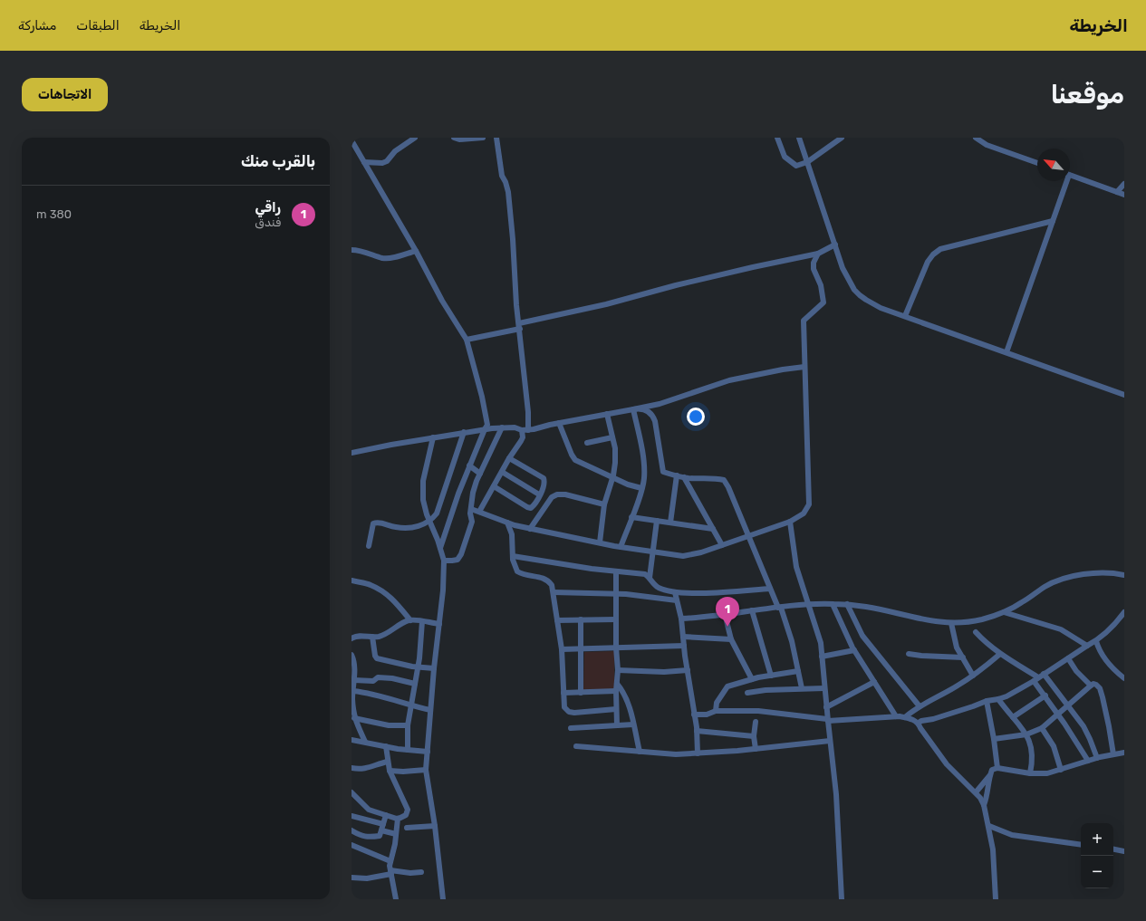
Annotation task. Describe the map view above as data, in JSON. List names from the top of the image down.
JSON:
{
  "north": "top left",
  "page": {
    "header": "الخريطة",
    "nav": ["الخريطة", "الطبقات", "مشاركة"],
    "buttons": "الاتجاهات",
    "title": "موقعنا",
    "heading": "بالقرب منك",
    "list": [
      {
        "mark": "1",
        "name": "راقي",
        "note": "فندق",
        "value": "380 m"
      }
    ],
    "pins": "1",
    "map_buttons": ["+", "−"]
  }
}
